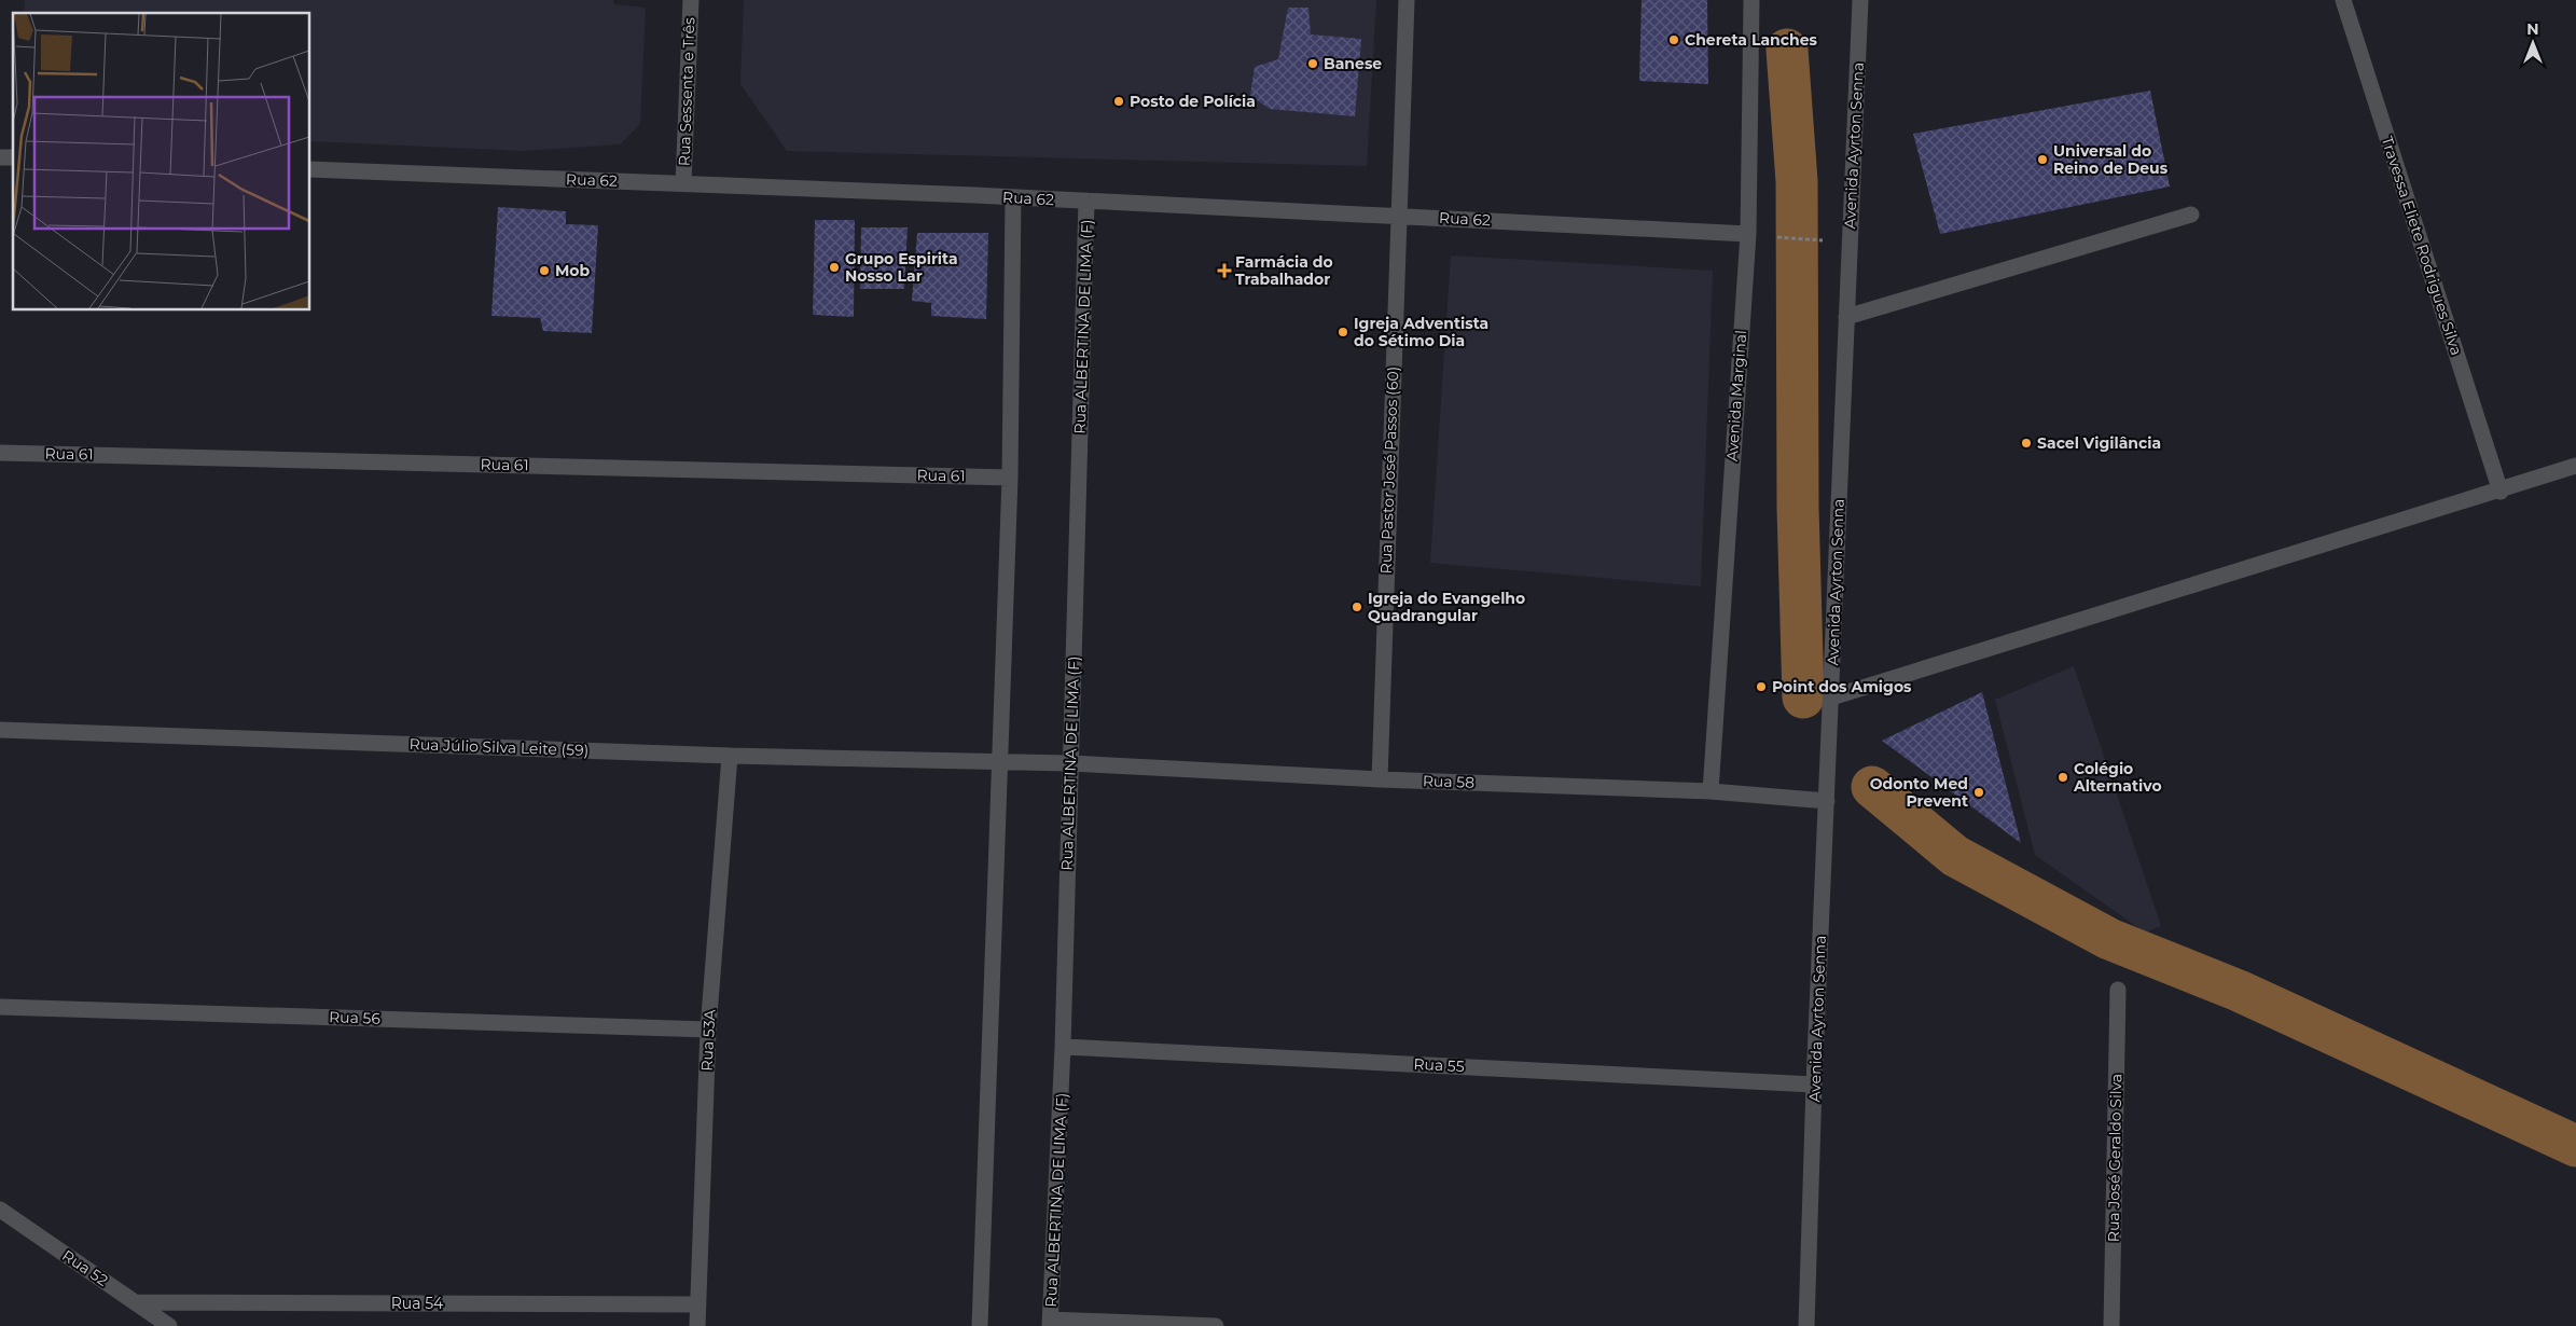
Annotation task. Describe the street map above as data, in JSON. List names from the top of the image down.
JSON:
{
  "streets": {
    "street": [
      "Rua Sessenta e Três",
      "Avenida Ayrton Senna",
      "Rua 62",
      "Travessa Eliete Rodrigues Silva",
      "Rua ALBERTINA DE LIMA (F)",
      "Avenida Marginal",
      "Rua 61",
      "Rua Pastor José Passos (60)",
      "Rua Júlio Silva Leite (59)",
      "Rua 58",
      "Rua 56",
      "Rua 53A",
      "Rua 55",
      "Rua José Geraldo Silva",
      "Rua 52",
      "Rua 54"
    ]
  },
  "crossings": [
    ["Rua Sessenta e Três", "Rua 62"],
    ["Avenida Ayrton Senna", "Rua 58"],
    ["Avenida Ayrton Senna", "Rua 55"],
    ["Rua 62", "Rua ALBERTINA DE LIMA (F)"],
    ["Rua 62", "Avenida Marginal"],
    ["Rua 62", "Rua Pastor José Passos (60)"],
    ["Rua ALBERTINA DE LIMA (F)", "Rua Júlio Silva Leite (59)"],
    ["Rua ALBERTINA DE LIMA (F)", "Rua 58"],
    ["Rua ALBERTINA DE LIMA (F)", "Rua 55"],
    ["Avenida Marginal", "Rua 58"],
    ["Rua Pastor José Passos (60)", "Rua 58"],
    ["Rua Júlio Silva Leite (59)", "Rua 58"],
    ["Rua Júlio Silva Leite (59)", "Rua 53A"],
    ["Rua 56", "Rua 53A"],
    ["Rua 53A", "Rua 54"],
    ["Rua 52", "Rua 54"]
  ],
  "places": {
    "other": [
      "Chereta Lanches",
      "Banese",
      "Posto de Polícia",
      "Universal do Reino de Deus",
      "Grupo Espirita Nosso Lar",
      "Mob",
      "Igreja Adventista do Sétimo Dia",
      "Sacel Vigilância",
      "Igreja do Evangelho Quadrangular",
      "Point dos Amigos",
      "Colégio Alternativo",
      "Odonto Med Prevent"
    ],
    "health": ["Farmácia do Trabalhador"]
  },
  "north": "top"
}
